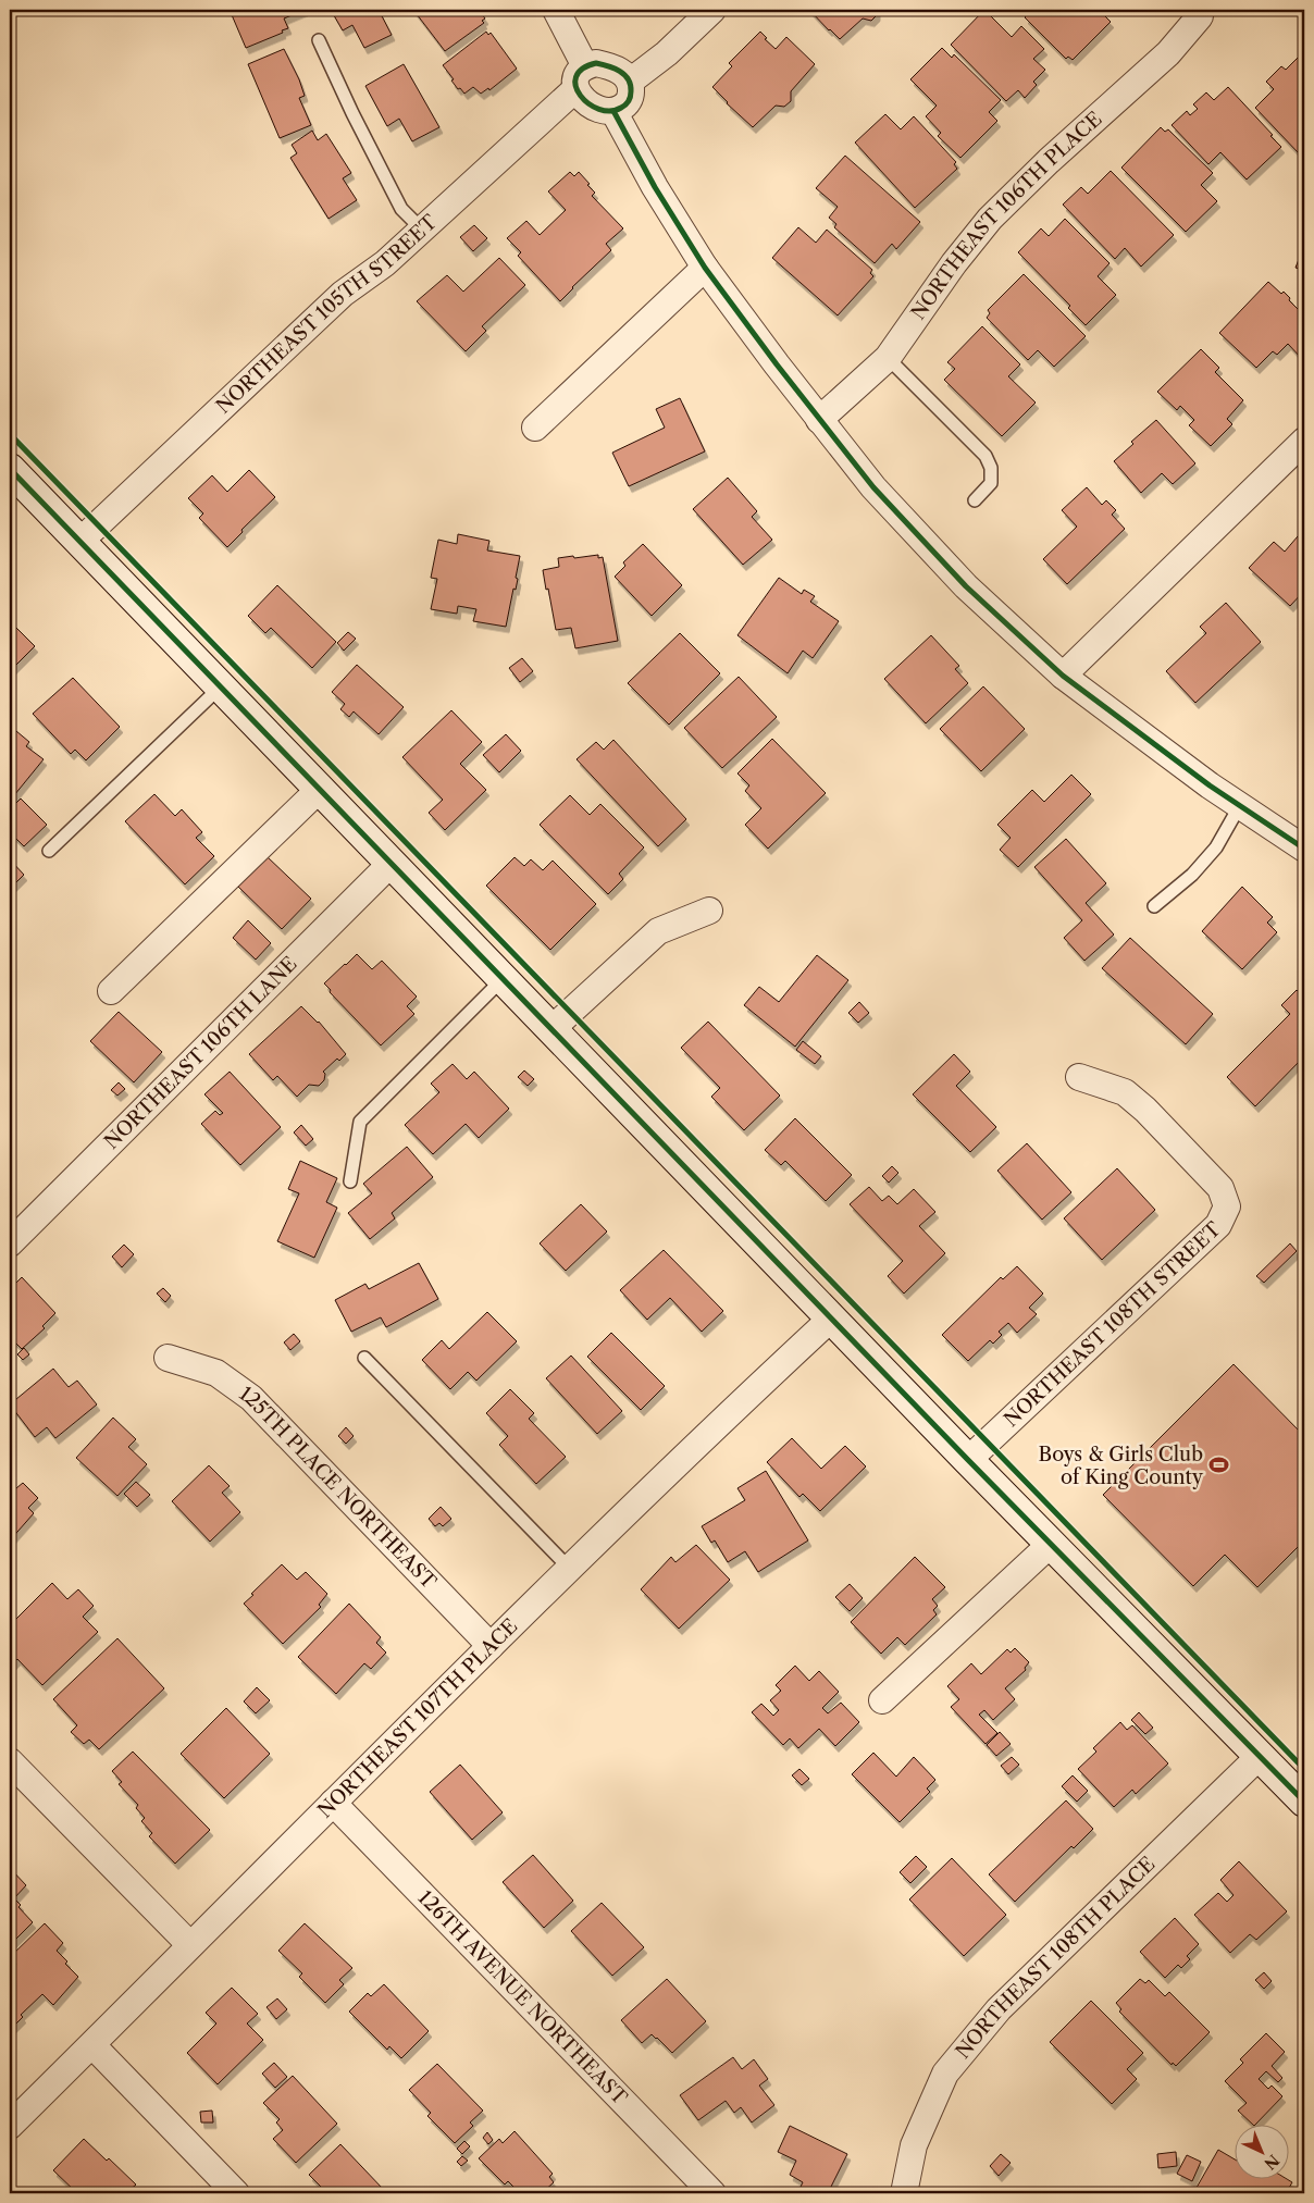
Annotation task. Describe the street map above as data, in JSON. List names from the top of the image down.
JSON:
{
  "streets": {
    "street": [
      "NORTHEAST 106TH PLACE",
      "NORTHEAST 105TH STREET",
      "NORTHEAST 106TH LANE",
      "NORTHEAST 108TH STREET",
      "125TH PLACE NORTHEAST",
      "NORTHEAST 107TH PLACE",
      "NORTHEAST 108TH PLACE",
      "126TH AVENUE NORTHEAST"
    ]
  },
  "crossings": [
    ["125TH PLACE NORTHEAST", "NORTHEAST 107TH PLACE"],
    ["NORTHEAST 107TH PLACE", "126TH AVENUE NORTHEAST"]
  ],
  "places": {
    "sports": ["Boys & Girls Club of King County"]
  },
  "north": "bottom right"
}
